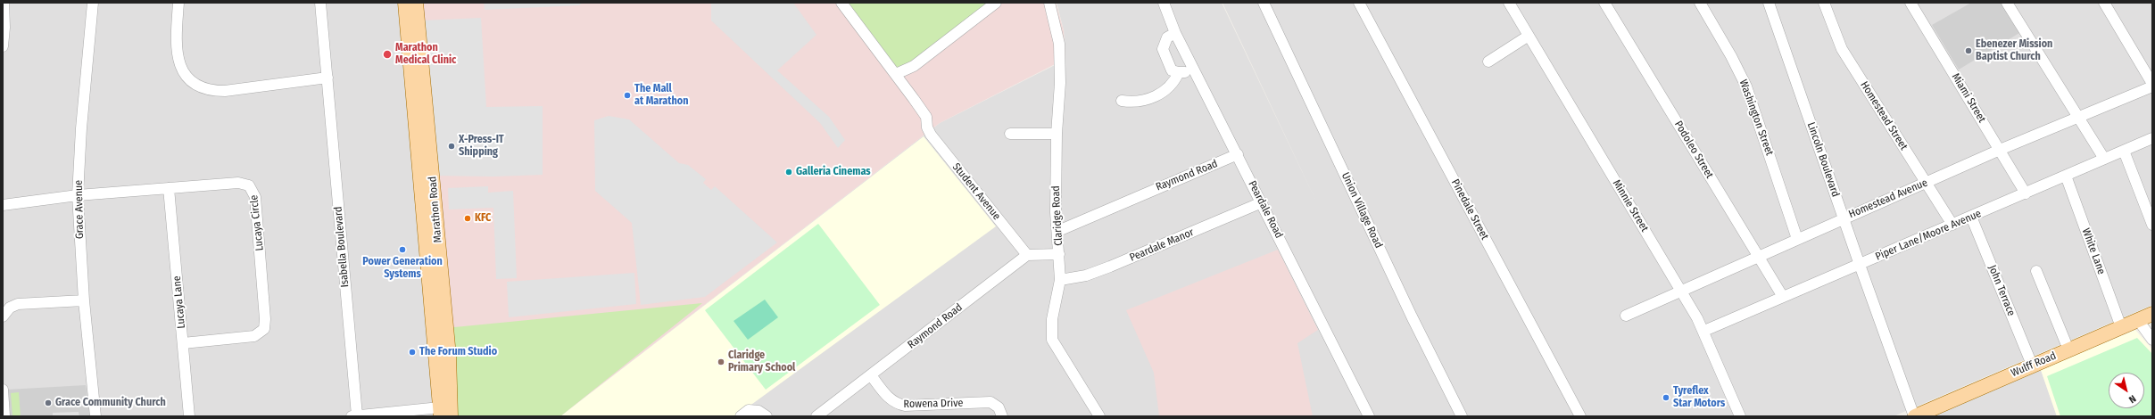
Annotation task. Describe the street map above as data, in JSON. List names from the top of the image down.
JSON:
{
  "streets": {
    "main road": ["Marathon Road", "Wulff Road"],
    "street": [
      "Miami Street",
      "Homestead Street",
      "Washington Street",
      "Podoleo Street",
      "Lincoln Boulevard",
      "Raymond Road",
      "Student Avenue",
      "Homestead Avenue",
      "Minnie Street",
      "Grace Avenue",
      "Peardale Road",
      "Pinedale Street",
      "Union Village Road",
      "Claridge Road",
      "Lucaya Circle",
      "Piper Lane/Moore Avenue",
      "Peardale Manor",
      "Isabella Boulevard",
      "White Lane",
      "John Terrace",
      "Lucaya Lane",
      "Rowena Drive"
    ]
  },
  "crossings": [
    ["Miami Street", "Homestead Avenue"],
    ["Miami Street", "Piper Lane/Moore Avenue"],
    ["Homestead Street", "Homestead Avenue"],
    ["Homestead Street", "Piper Lane/Moore Avenue"],
    ["Washington Street", "Homestead Avenue"],
    ["Podoleo Street", "Homestead Avenue"],
    ["Podoleo Street", "Piper Lane/Moore Avenue"],
    ["Lincoln Boulevard", "Homestead Avenue"],
    ["Lincoln Boulevard", "Piper Lane/Moore Avenue"],
    ["Lincoln Boulevard", "Wulff Road"],
    ["Raymond Road", "Student Avenue"],
    ["Raymond Road", "Peardale Road"],
    ["Raymond Road", "Claridge Road"],
    ["Raymond Road", "Rowena Drive"],
    ["Homestead Avenue", "Minnie Street"],
    ["Minnie Street", "Piper Lane/Moore Avenue"],
    ["Grace Avenue", "Lucaya Circle"],
    ["Peardale Road", "Peardale Manor"],
    ["Claridge Road", "Peardale Manor"],
    ["Lucaya Circle", "Lucaya Lane"],
    ["Piper Lane/Moore Avenue", "White Lane"],
    ["Piper Lane/Moore Avenue", "John Terrace"],
    ["White Lane", "Wulff Road"],
    ["John Terrace", "Wulff Road"]
  ],
  "places": [
    "Ebenezer Mission Baptist Church",
    "Marathon Medical Clinic",
    "The Mall at Marathon",
    "X-Press-IT Shipping",
    "Galleria Cinemas",
    "KFC",
    "Power Generation Systems",
    "The Forum Studio",
    "Claridge Primary School",
    "Tyreflex Star Motors",
    "Grace Community Church"
  ],
  "north": "bottom right"
}
